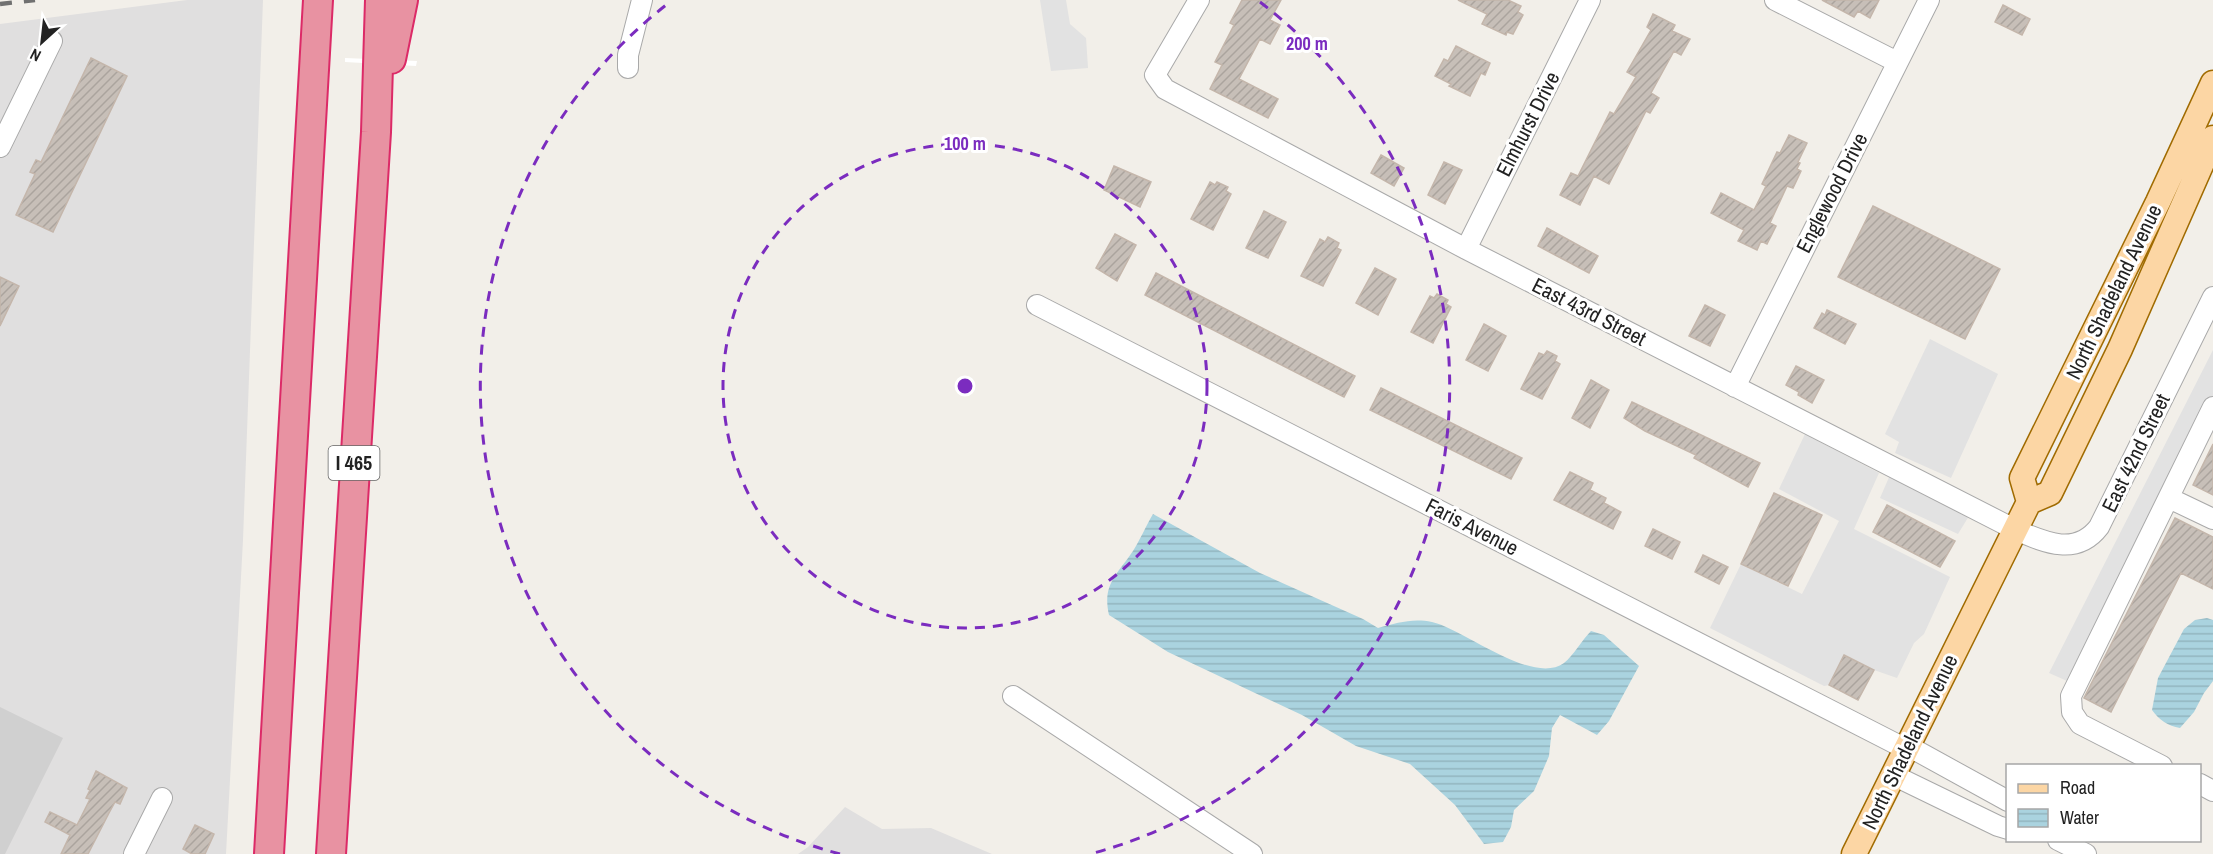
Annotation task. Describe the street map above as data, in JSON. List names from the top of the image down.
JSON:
{
  "streets": {
    "highway": ["I 465"],
    "main road": ["North Shadeland Avenue"],
    "street": [
      "Elmhurst Drive",
      "Englewood Drive",
      "East 43rd Street",
      "East 42nd Street",
      "Faris Avenue"
    ]
  },
  "crossings": [
    ["Elmhurst Drive", "East 43rd Street"],
    ["Englewood Drive", "East 43rd Street"],
    ["North Shadeland Avenue", "East 43rd Street"],
    ["North Shadeland Avenue", "East 42nd Street"],
    ["North Shadeland Avenue", "Faris Avenue"],
    ["East 43rd Street", "East 42nd Street"]
  ],
  "legend": ["Road", "Water"],
  "north": "bottom left",
  "rings": ["200 m", "100 m"]
}
